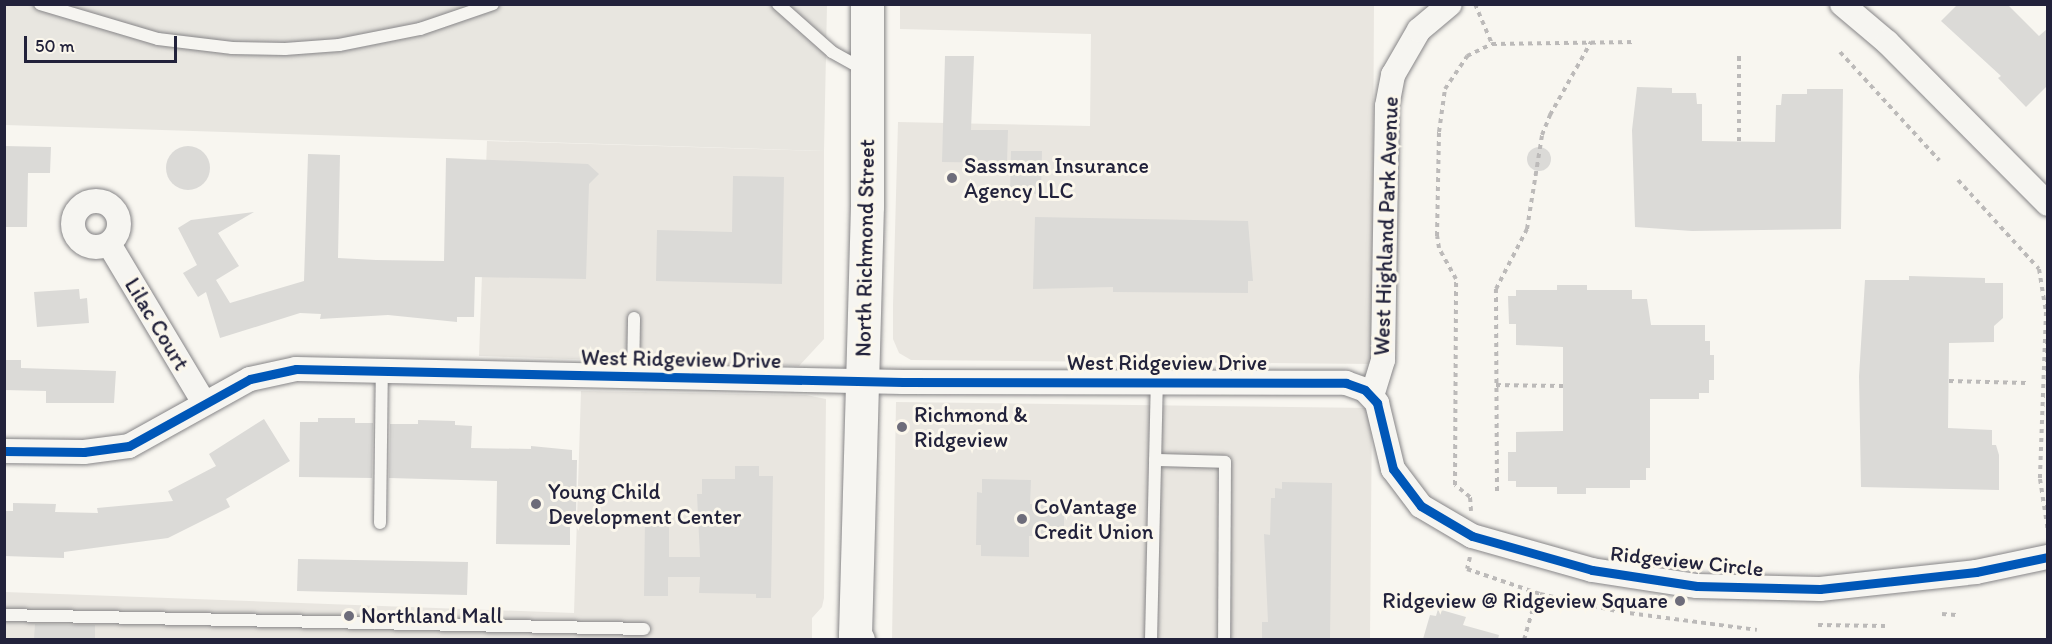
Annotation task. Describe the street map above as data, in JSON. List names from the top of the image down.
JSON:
{
  "streets": {
    "main road": ["North Richmond Street"],
    "street": [
      "West Highland Park Avenue",
      "Lilac Court",
      "West Ridgeview Drive",
      "Ridgeview Circle"
    ]
  },
  "crossings": [
    ["West Highland Park Avenue", "West Ridgeview Drive"],
    ["West Highland Park Avenue", "Ridgeview Circle"],
    ["North Richmond Street", "West Ridgeview Drive"],
    ["Lilac Court", "West Ridgeview Drive"],
    ["West Ridgeview Drive", "Ridgeview Circle"]
  ],
  "places": [
    "Sassman Insurance Agency LLC",
    "Richmond & Ridgeview",
    "Young Child Development Center",
    "CoVantage Credit Union",
    "Ridgeview @ Ridgeview Square",
    "Northland Mall"
  ],
  "scale_bar": "50 m"
}
